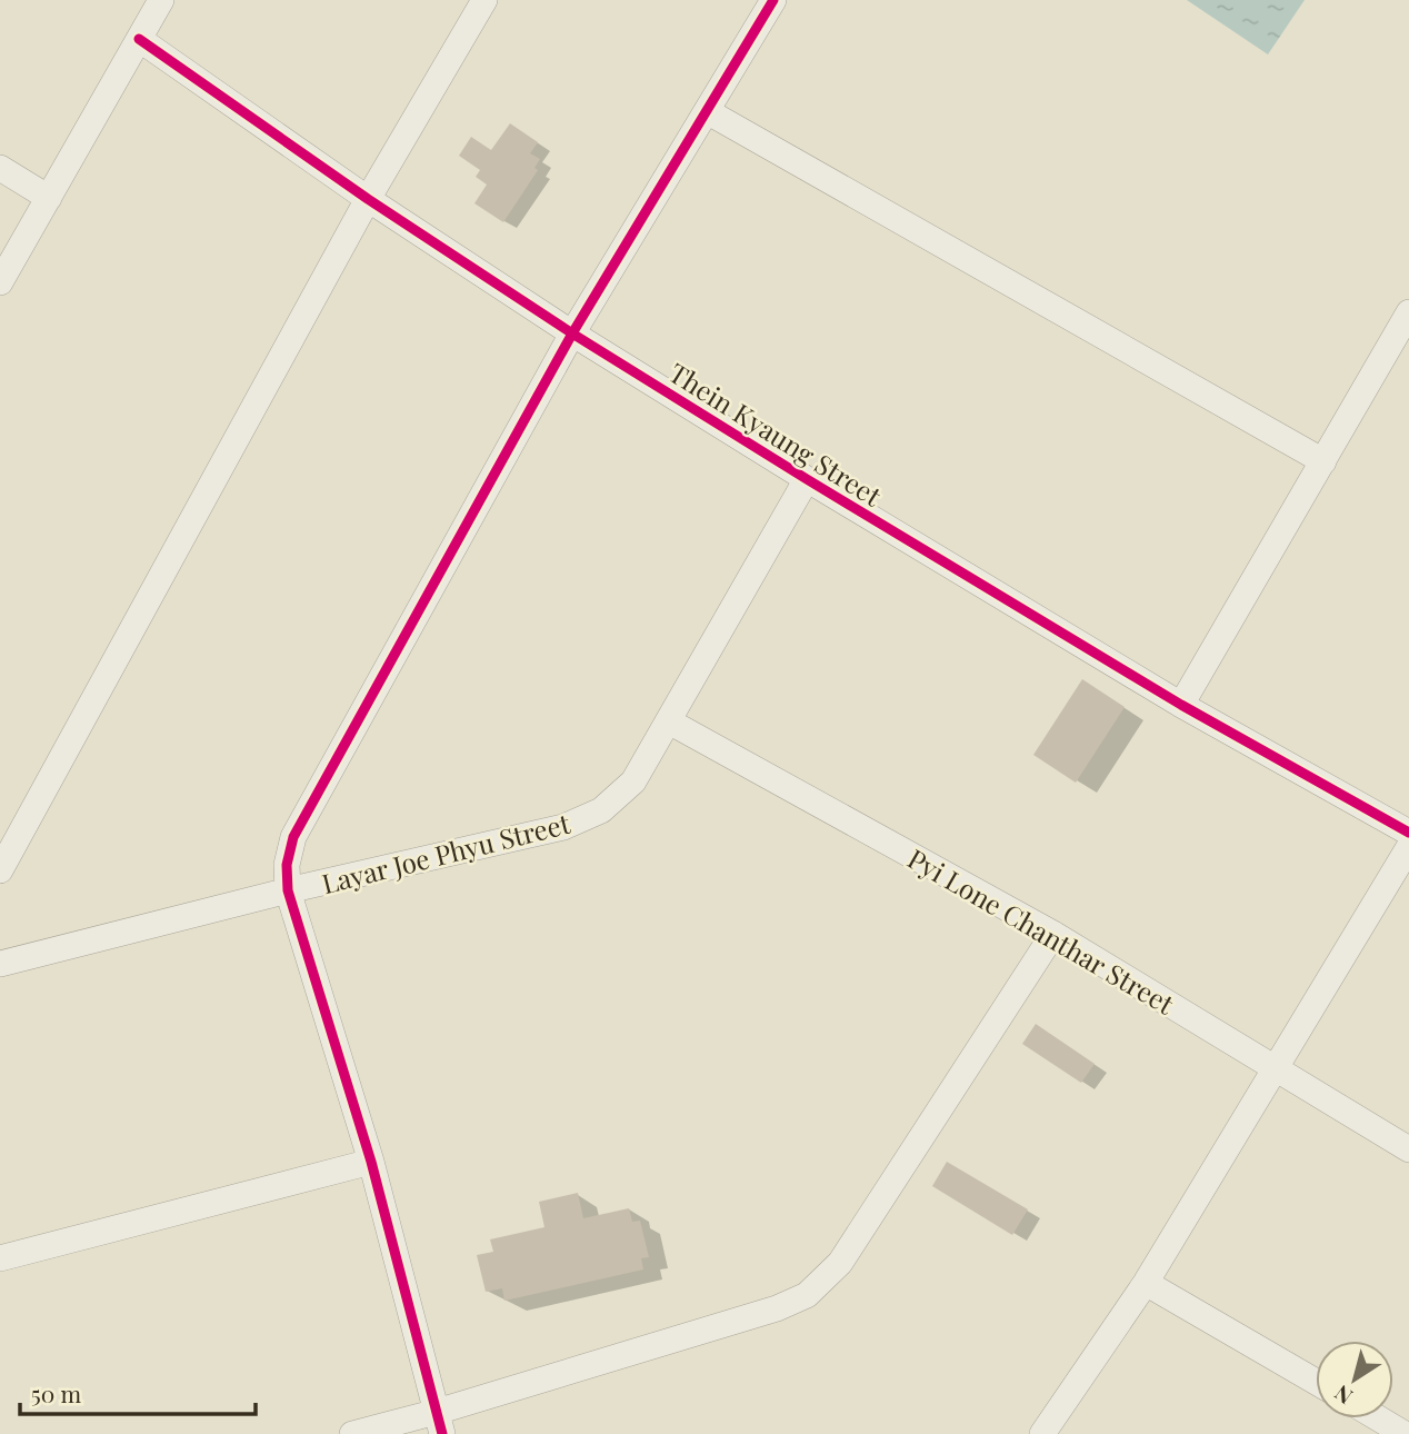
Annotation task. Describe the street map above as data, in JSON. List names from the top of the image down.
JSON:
{
  "streets": {
    "street": ["Thein Kyaung Street", "Layar Joe Phyu Street", "Pyi Lone Chanthar Street"]
  },
  "crossings": [
    ["Thein Kyaung Street", "Layar Joe Phyu Street"],
    ["Layar Joe Phyu Street", "Pyi Lone Chanthar Street"]
  ],
  "scale_bar": "50 m",
  "north": "bottom left"
}
